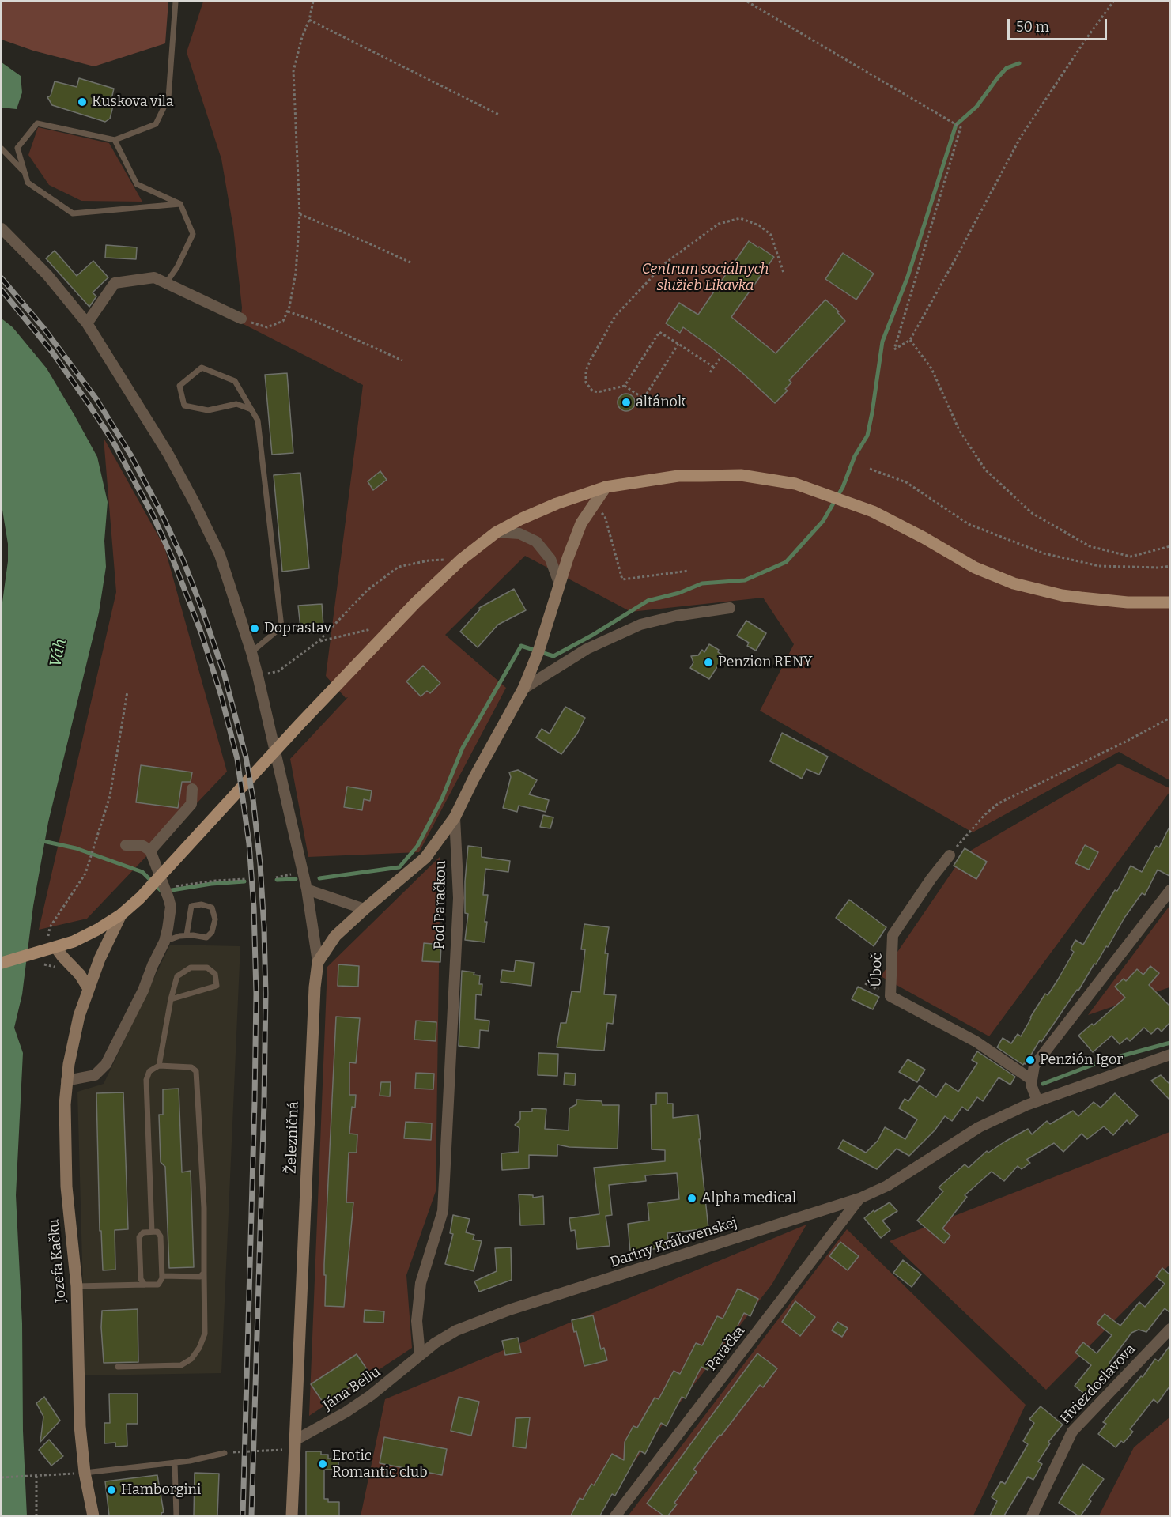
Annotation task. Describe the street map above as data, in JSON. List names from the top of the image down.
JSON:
{
  "streets": {
    "street": [
      "Pod Paračkou",
      "Úboč",
      "Železničná",
      "Dariny Kráľovenskej",
      "Jozefa Kačku",
      "Paračka",
      "Hviezdoslavova",
      "Jána Bellu"
    ]
  },
  "crossings": [
    ["Pod Paračkou", "Železničná"],
    ["Pod Paračkou", "Dariny Kráľovenskej"],
    ["Pod Paračkou", "Jána Bellu"],
    ["Železničná", "Jána Bellu"],
    ["Dariny Kráľovenskej", "Paračka"],
    ["Dariny Kráľovenskej", "Jána Bellu"]
  ],
  "water": ["Váh"],
  "parks": ["Centrum sociálnych služieb Likavka"],
  "places": [
    "Kuskova vila",
    "altánok",
    "Doprastav",
    "Penzion RENY",
    "Penzión Igor",
    "Alpha medical",
    "Erotic Romantic club",
    "Hamborgini"
  ],
  "scale_bar": "50 m"
}
